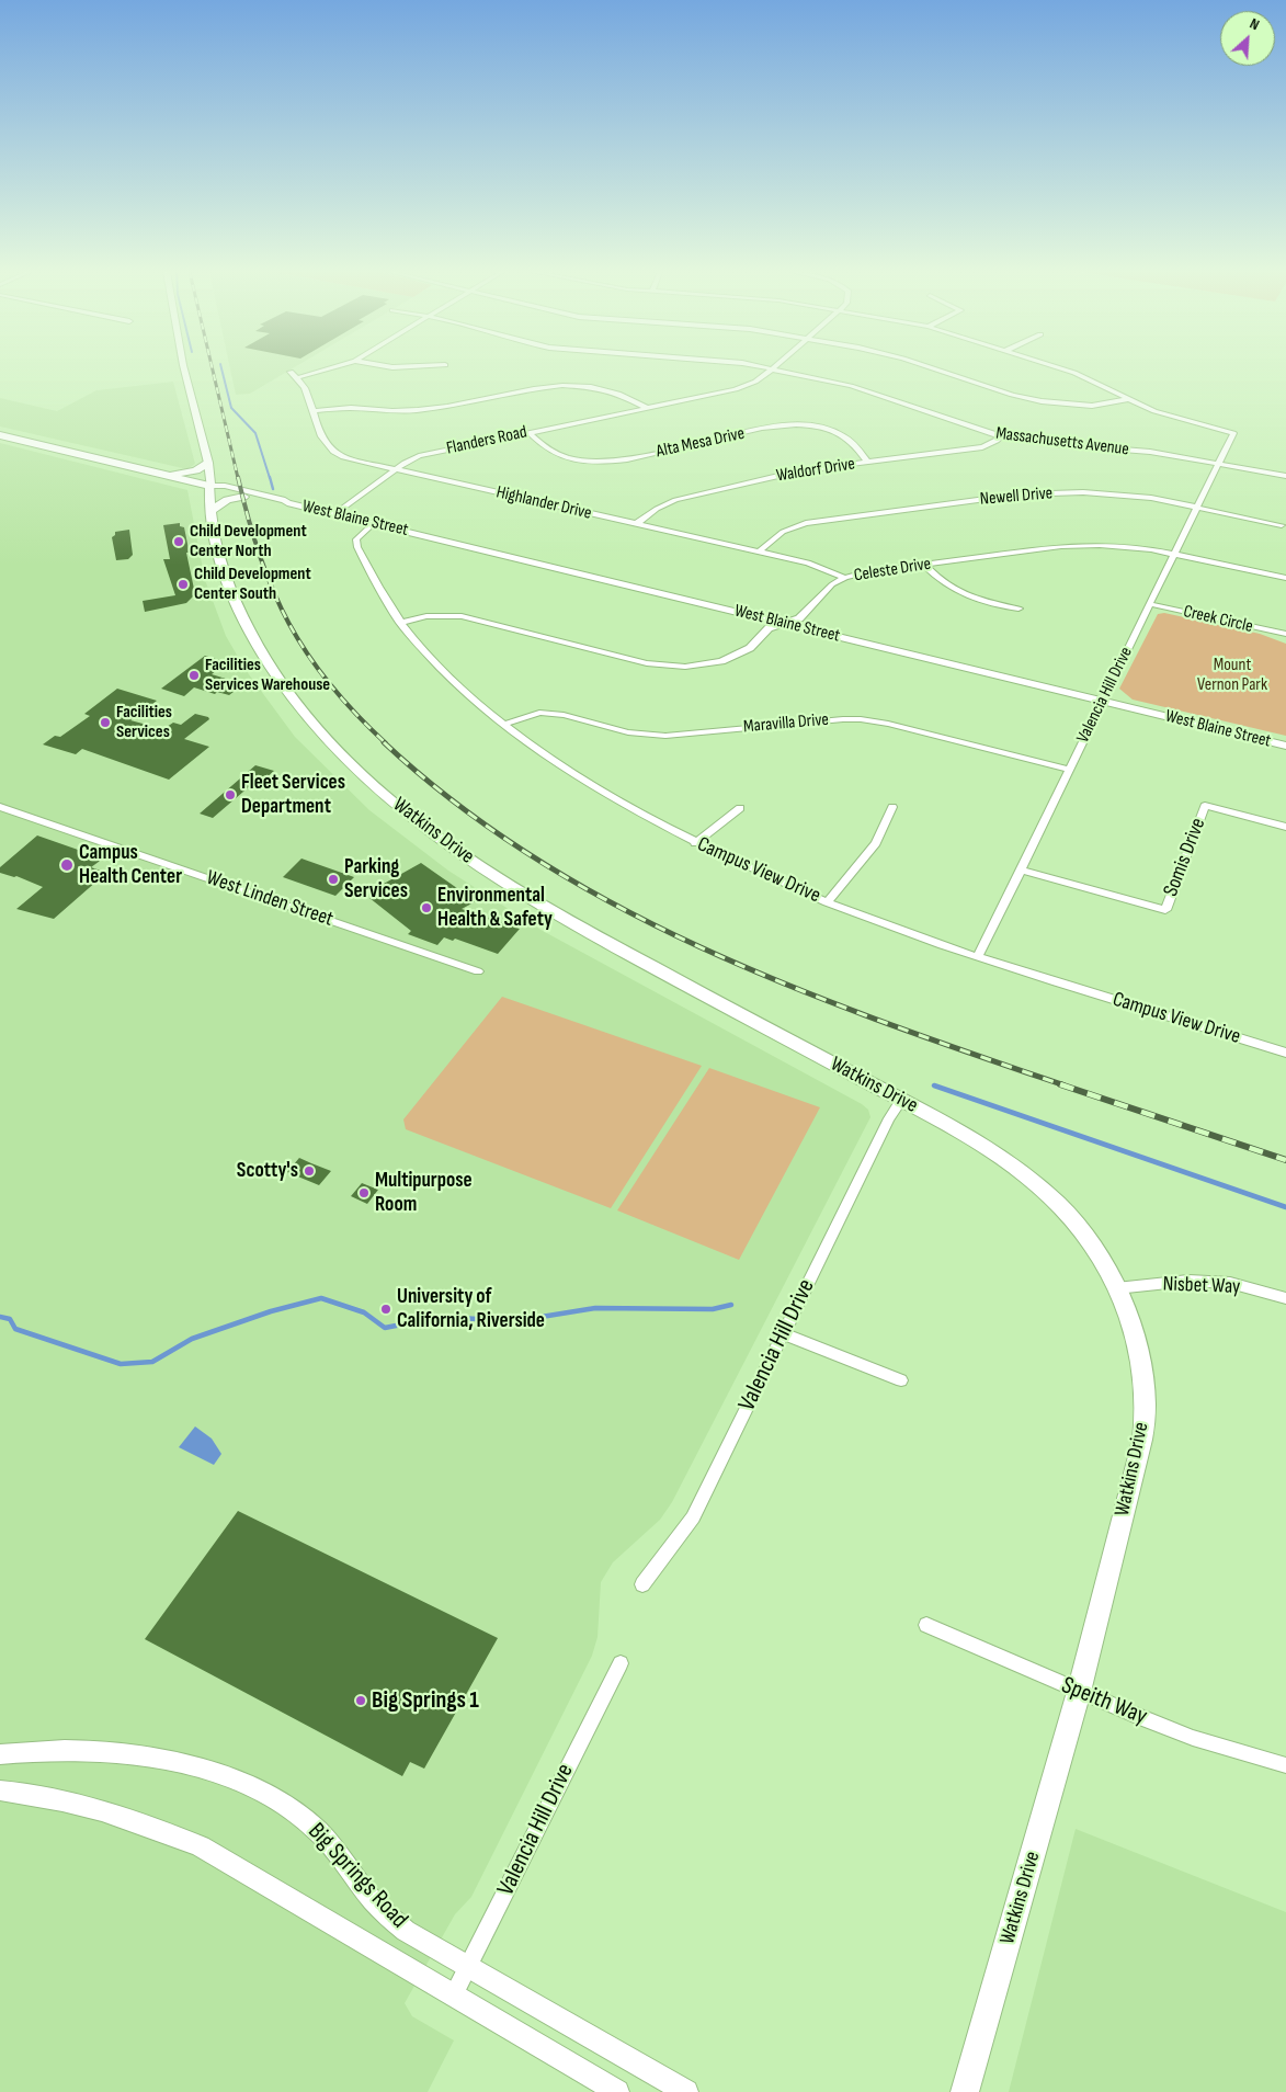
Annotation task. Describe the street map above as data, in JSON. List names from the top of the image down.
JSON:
{
  "streets": {
    "main road": ["West Blaine Street", "Watkins Drive"],
    "street": [
      "Flanders Road",
      "Massachusetts Avenue",
      "Alta Mesa Drive",
      "Waldorf Drive",
      "Newell Drive",
      "Highlander Drive",
      "Celeste Drive",
      "Creek Circle",
      "Valencia Hill Drive",
      "Maravilla Drive",
      "Somis Drive",
      "Campus View Drive",
      "West Linden Street",
      "Nisbet Way",
      "Speith Way",
      "Big Springs Road"
    ]
  },
  "crossings": [
    ["Flanders Road", "Massachusetts Avenue"],
    ["Flanders Road", "Alta Mesa Drive"],
    ["Flanders Road", "Highlander Drive"],
    ["Flanders Road", "West Blaine Street"],
    ["Massachusetts Avenue", "Waldorf Drive"],
    ["Massachusetts Avenue", "Valencia Hill Drive"],
    ["Alta Mesa Drive", "Waldorf Drive"],
    ["Waldorf Drive", "Highlander Drive"],
    ["Newell Drive", "Highlander Drive"],
    ["Newell Drive", "Valencia Hill Drive"],
    ["Highlander Drive", "Celeste Drive"],
    ["West Blaine Street", "Celeste Drive"],
    ["West Blaine Street", "Valencia Hill Drive"],
    ["West Blaine Street", "Watkins Drive"],
    ["West Blaine Street", "Campus View Drive"],
    ["Celeste Drive", "Valencia Hill Drive"],
    ["Celeste Drive", "Campus View Drive"],
    ["Creek Circle", "Valencia Hill Drive"],
    ["Valencia Hill Drive", "Maravilla Drive"],
    ["Valencia Hill Drive", "Watkins Drive"],
    ["Valencia Hill Drive", "Somis Drive"],
    ["Valencia Hill Drive", "Campus View Drive"],
    ["Valencia Hill Drive", "Big Springs Road"],
    ["Maravilla Drive", "Campus View Drive"],
    ["Watkins Drive", "Nisbet Way"],
    ["Watkins Drive", "Speith Way"]
  ],
  "parks": ["Mount Vernon Park"],
  "places": [
    "Child Development Center North",
    "Child Development Center South",
    "Facilities Services Warehouse",
    "Facilities Services",
    "Fleet Services Department",
    "Campus Health Center",
    "Parking Services",
    "Environmental Health & Safety",
    "Scotty's",
    "Multipurpose Room",
    "University of California, Riverside",
    "Big Springs 1"
  ],
  "north": "top right"
}
